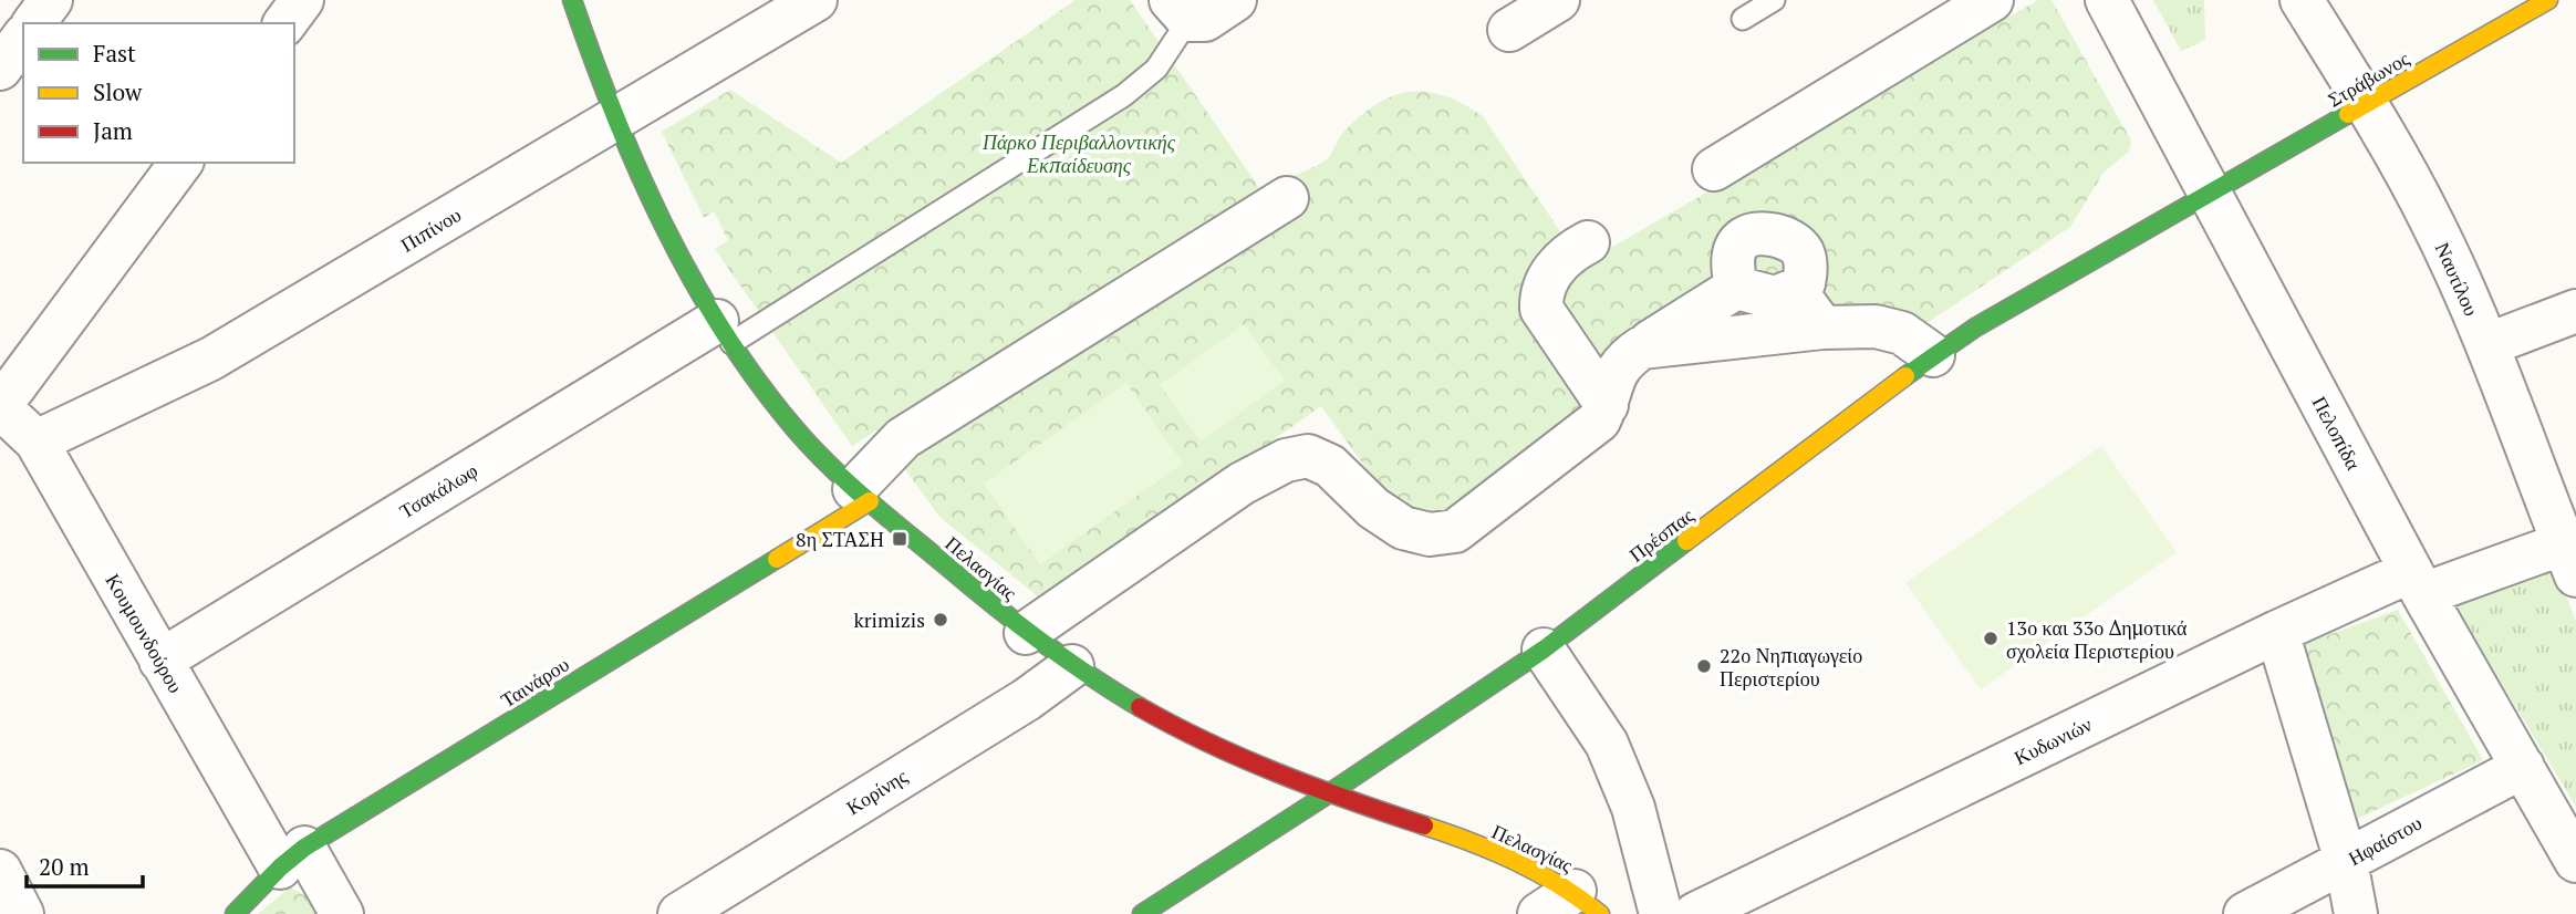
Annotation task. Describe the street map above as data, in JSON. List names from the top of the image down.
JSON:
{
  "streets": {
    "street": [
      "Στράβωνος",
      "Πιπίνου",
      "Ναυτίλου",
      "Πελοπίδα",
      "Τσακάλωφ",
      "Πρέσπας",
      "Πελασγίας",
      "Κουμουνδούρου",
      "Ταινάρου",
      "Κυδωνιών",
      "Κορίνης",
      "Ηφαίστου"
    ]
  },
  "crossings": [
    ["Στράβωνος", "Ναυτίλου"],
    ["Στράβωνος", "Πελοπίδα"],
    ["Στράβωνος", "Πρέσπας"],
    ["Πιπίνου", "Πελασγίας"],
    ["Πιπίνου", "Κουμουνδούρου"],
    ["Ναυτίλου", "Κυδωνιών"],
    ["Πελοπίδα", "Πρέσπας"],
    ["Πελοπίδα", "Κυδωνιών"],
    ["Πελοπίδα", "Ηφαίστου"],
    ["Τσακάλωφ", "Πελασγίας"],
    ["Τσακάλωφ", "Κουμουνδούρου"],
    ["Πρέσπας", "Πελασγίας"],
    ["Πελασγίας", "Ταινάρου"],
    ["Πελασγίας", "Κορίνης"],
    ["Κουμουνδούρου", "Ταινάρου"]
  ],
  "parks": ["Πάρκο Περιβαλλοντικής Εκπαίδευσης"],
  "places": {
    "transit": ["8η ΣΤΑΣΗ"],
    "other": ["krimizis", "13ο και 33ο Δημοτικά σχολεία Περιστερίου", "22ο Νηπιαγωγείο Περιστερίου"]
  },
  "legend": ["Fast", "Slow", "Jam"],
  "scale_bar": "20 m"
}
